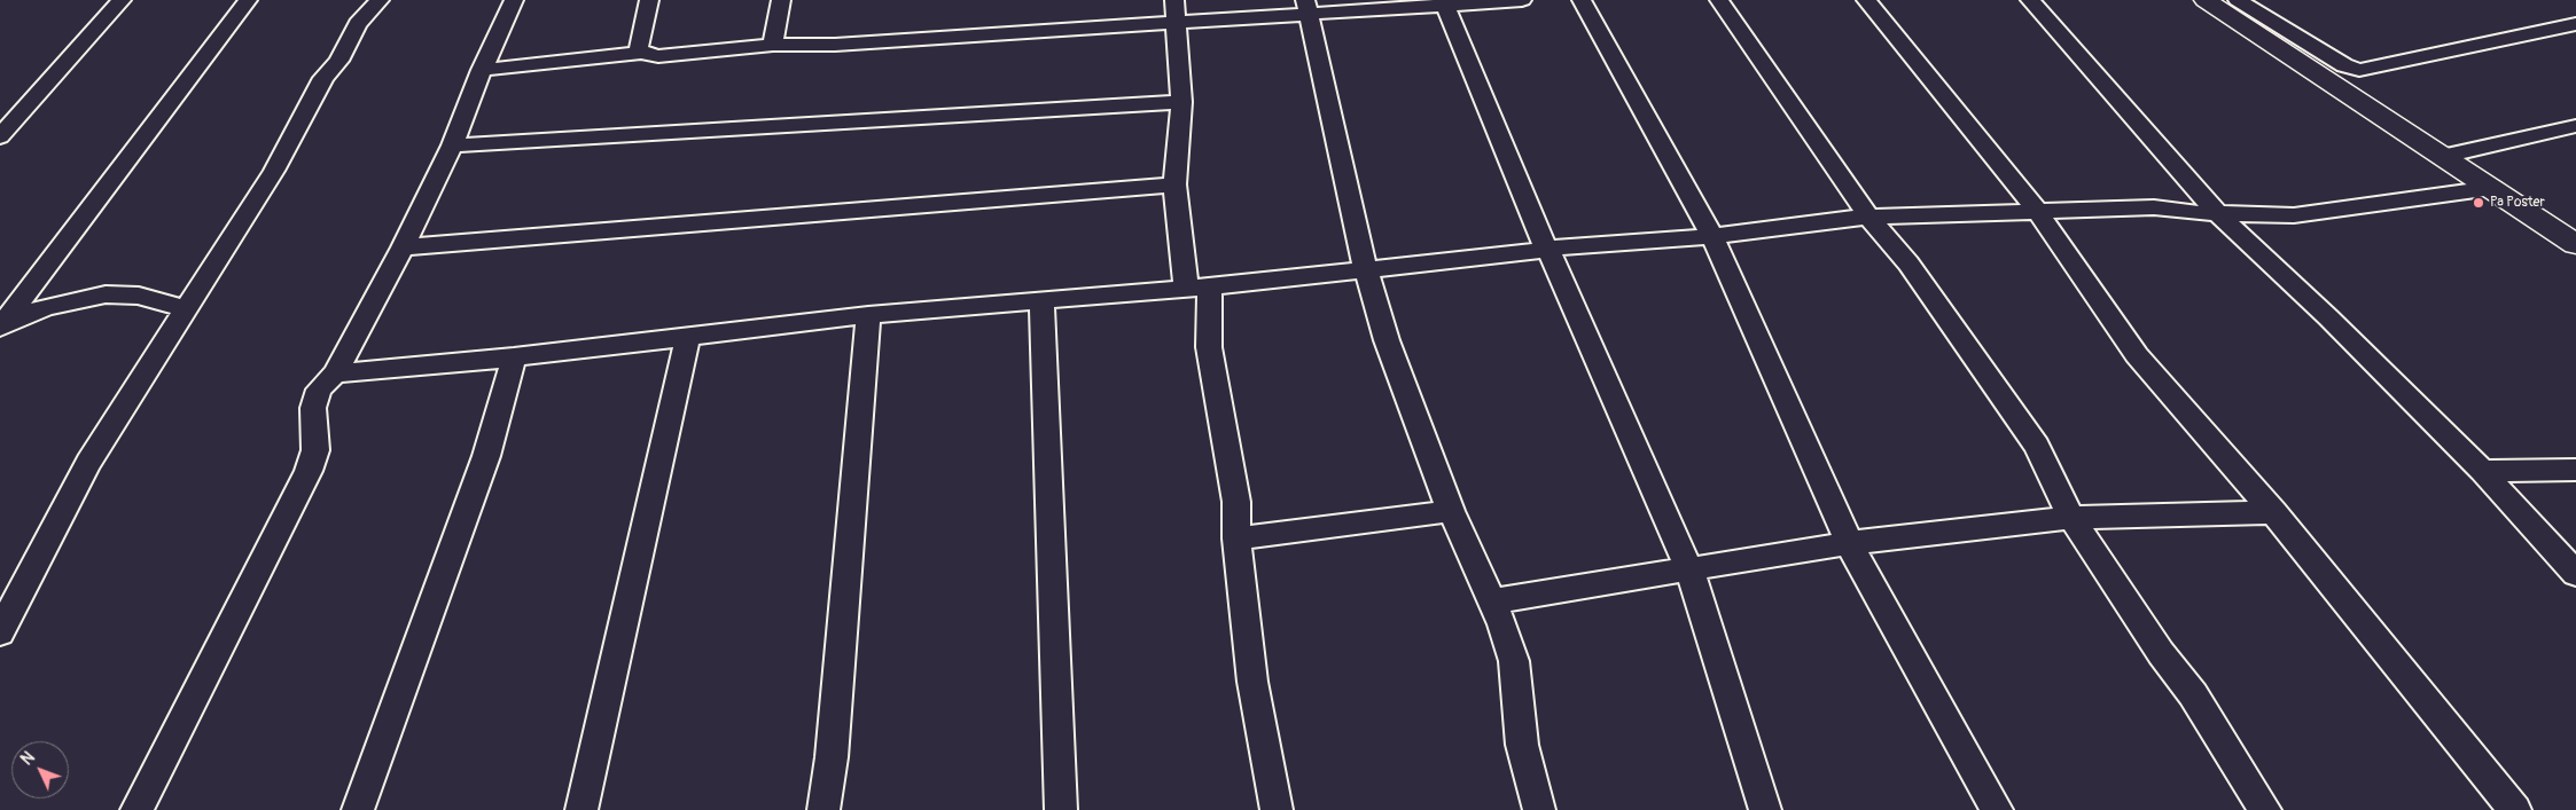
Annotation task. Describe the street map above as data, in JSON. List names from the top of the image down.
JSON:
{
  "places": ["Pa Poster"],
  "north": "top left"
}
